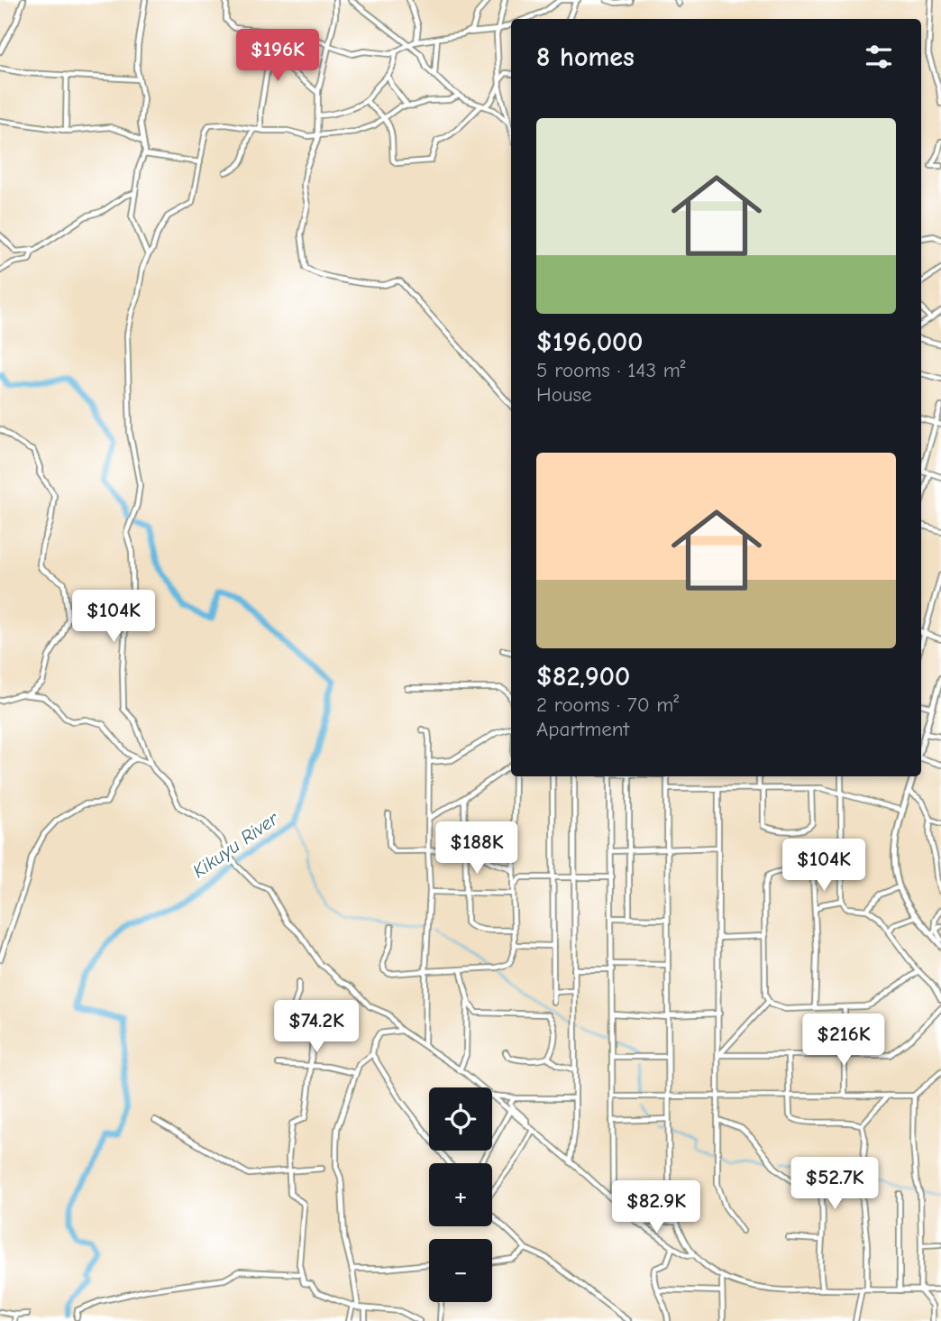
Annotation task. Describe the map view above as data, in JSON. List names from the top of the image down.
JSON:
{
  "water": ["Kikuyu River"],
  "page": {
    "heading": "8 homes",
    "price": [
      "$196K",
      "$104K",
      "$188K",
      "$104K",
      "$74.2K",
      "$216K",
      "$52.7K",
      "$82.9K"
    ],
    "list": [
      {
        "name": "$196,000",
        "note": "5 rooms · 143 m² · House"
      },
      {
        "name": "$82,900",
        "note": "2 rooms · 70 m² · Apartment"
      }
    ],
    "map_buttons": ["+", "−"]
  }
}
